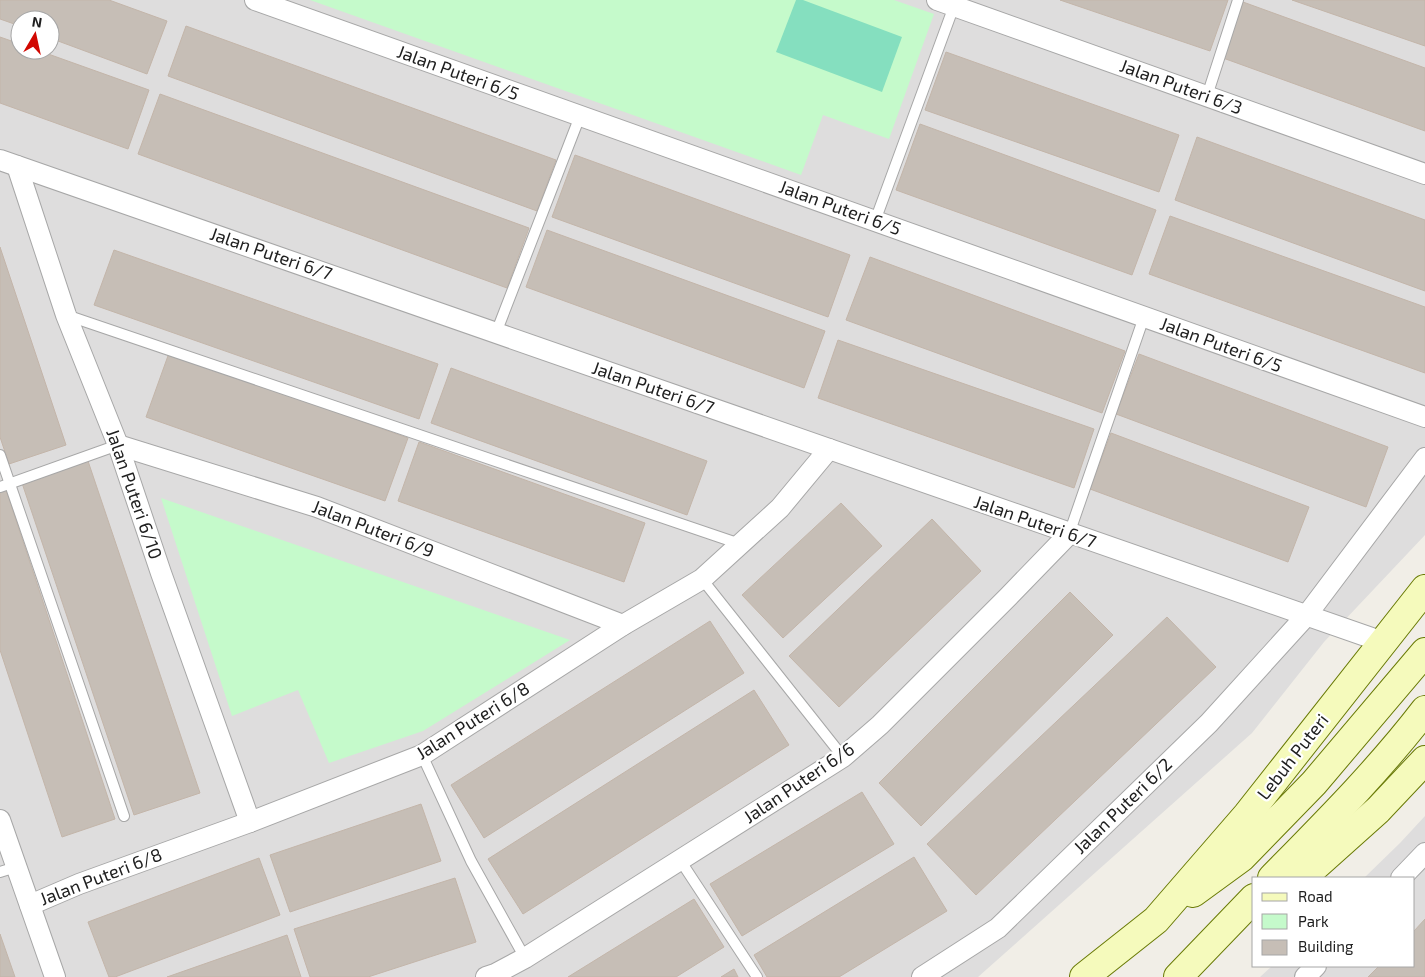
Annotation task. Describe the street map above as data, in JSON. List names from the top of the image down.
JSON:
{
  "streets": {
    "main road": ["Lebuh Puteri"],
    "street": [
      "Jalan Puteri 6/5",
      "Jalan Puteri 6/3",
      "Jalan Puteri 6/7",
      "Jalan Puteri 6/10",
      "Jalan Puteri 6/9",
      "Jalan Puteri 6/8",
      "Jalan Puteri 6/6",
      "Jalan Puteri 6/2"
    ]
  },
  "crossings": [
    ["Jalan Puteri 6/7", "Jalan Puteri 6/10"],
    ["Jalan Puteri 6/7", "Jalan Puteri 6/8"],
    ["Jalan Puteri 6/7", "Lebuh Puteri"],
    ["Jalan Puteri 6/7", "Jalan Puteri 6/6"],
    ["Jalan Puteri 6/7", "Jalan Puteri 6/2"],
    ["Jalan Puteri 6/10", "Jalan Puteri 6/9"],
    ["Jalan Puteri 6/10", "Jalan Puteri 6/8"],
    ["Jalan Puteri 6/9", "Jalan Puteri 6/8"]
  ],
  "legend": ["Road", "Park", "Building"],
  "north": "top"
}
